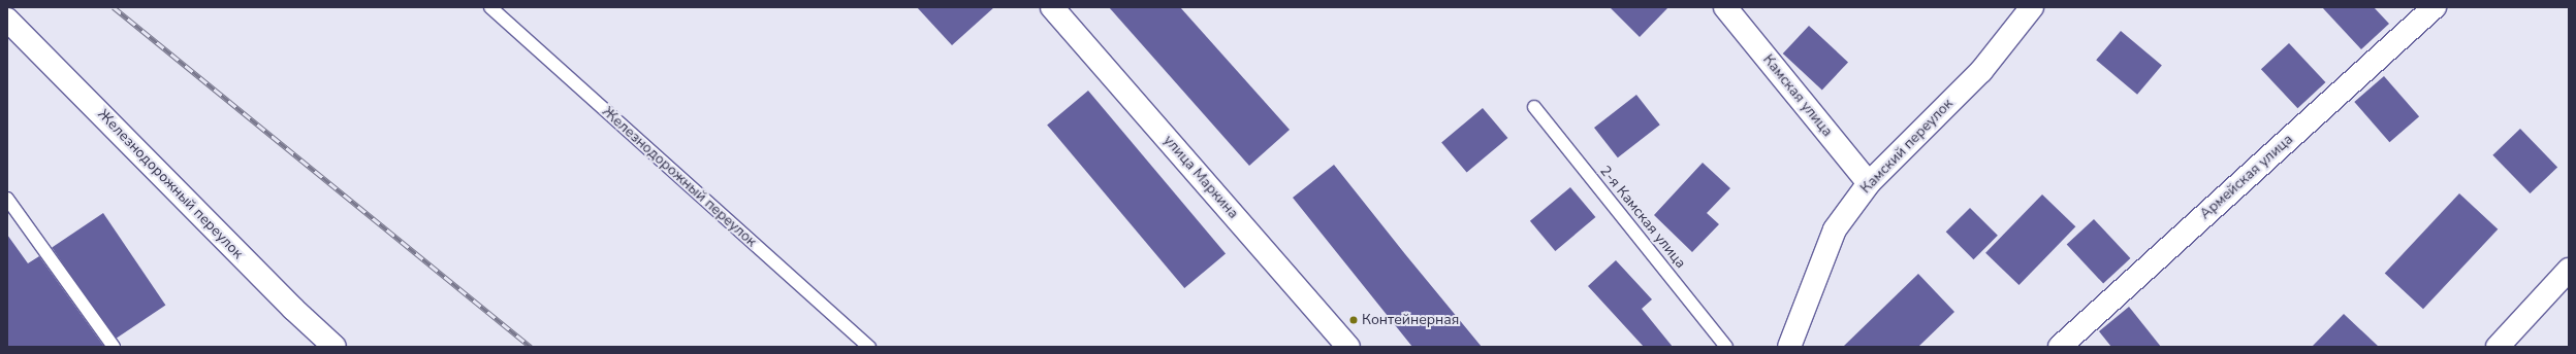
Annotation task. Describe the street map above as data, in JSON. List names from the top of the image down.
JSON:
{
  "streets": {
    "street": [
      "Камская улица",
      "Камский переулок",
      "Железнодорожный переулок",
      "улица Маркина",
      "Армейская улица"
    ],
    "lane": ["2-я Камская улица"]
  },
  "crossings": [
    ["Камская улица", "Камский переулок"]
  ],
  "places": ["Контейнерная"]
}
